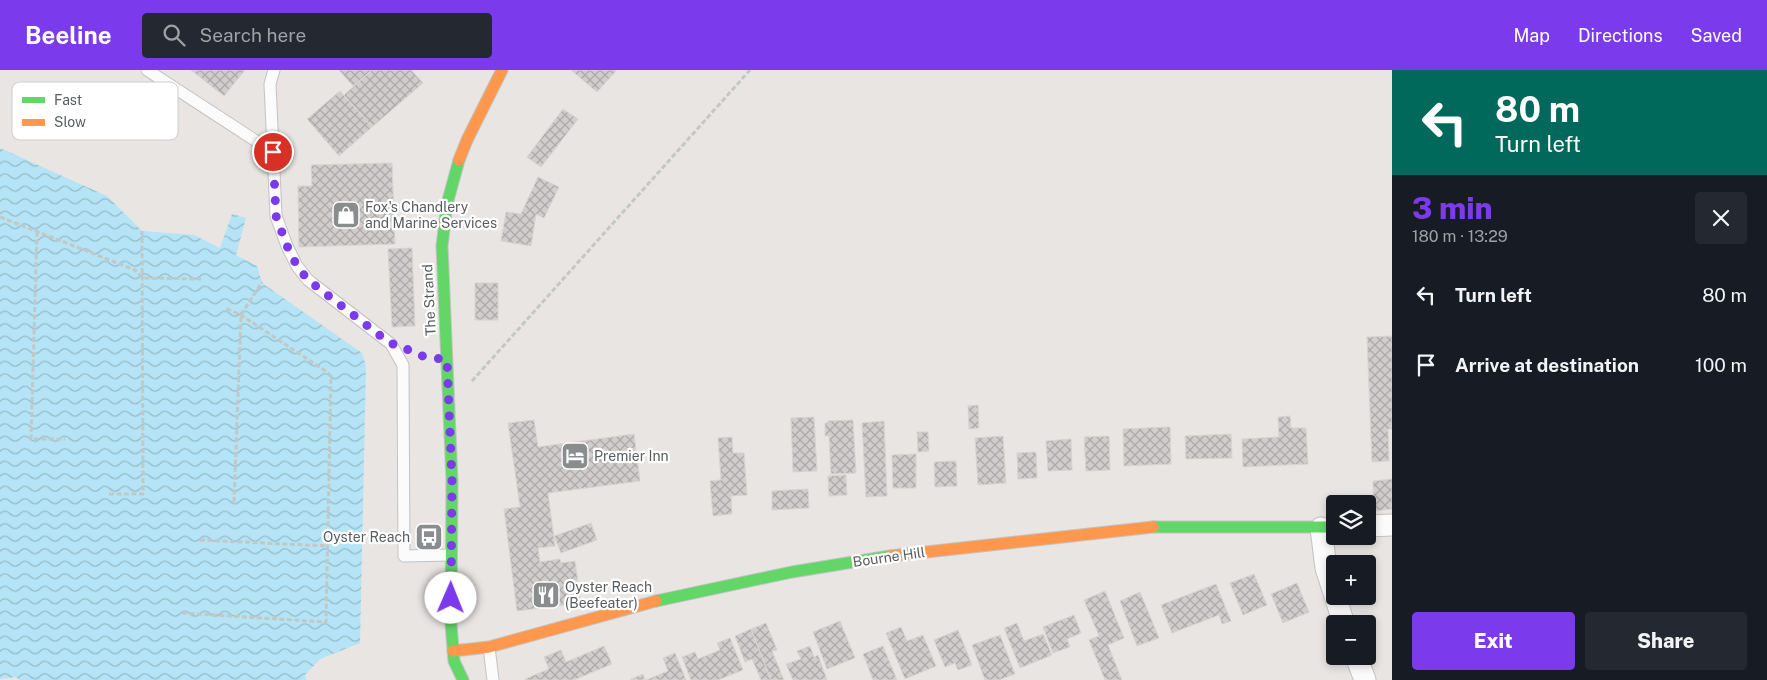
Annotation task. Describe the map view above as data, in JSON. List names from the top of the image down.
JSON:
{
  "streets": {
    "street": ["The Strand", "Bourne Hill"]
  },
  "crossings": [
    ["The Strand", "Bourne Hill"]
  ],
  "places": {
    "shop": ["Fox's Chandlery and Marine Services"],
    "hotel": ["Premier Inn"],
    "bus stop": ["Oyster Reach"],
    "restaurant": ["Oyster Reach (Beefeater)"]
  },
  "legend": ["Fast", "Slow"],
  "page": {
    "header": "Beeline",
    "search": "Search here",
    "nav": ["Map", "Directions", "Saved"],
    "turn": ["80 m", "Turn left"],
    "heading": ["3 min", "180 m · 13:29"],
    "list": [
      {
        "name": "Turn left",
        "value": "80 m"
      },
      {
        "name": "Arrive at destination",
        "value": "100 m"
      }
    ],
    "map_buttons": ["+", "−"],
    "buttons": ["Exit", "Share"]
  }
}
